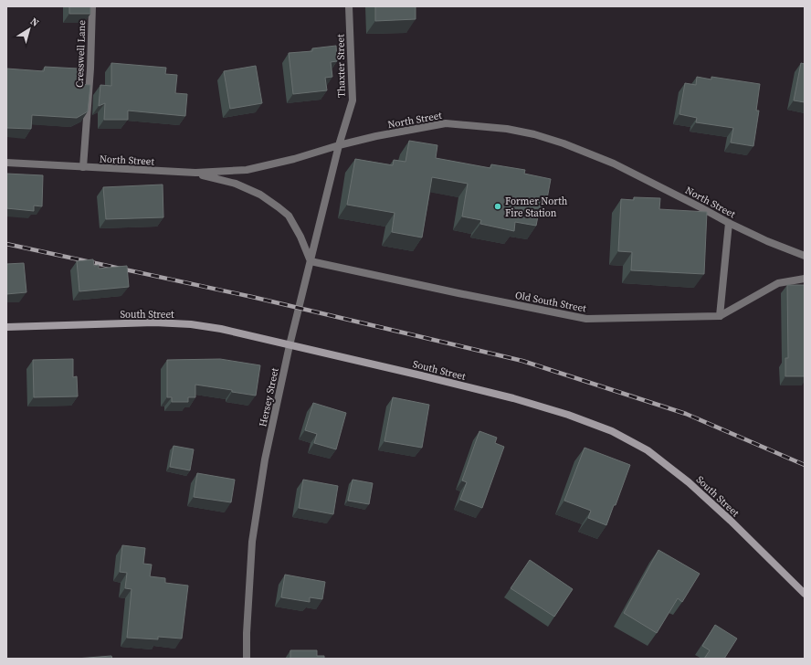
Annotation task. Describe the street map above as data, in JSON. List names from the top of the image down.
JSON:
{
  "streets": {
    "main road": ["South Street"],
    "street": [
      "Cresswell Lane",
      "Thaxter Street",
      "North Street",
      "Old South Street",
      "Hersey Street"
    ]
  },
  "crossings": [
    ["Cresswell Lane", "North Street"],
    ["Thaxter Street", "North Street"],
    ["Thaxter Street", "Hersey Street"],
    ["North Street", "Hersey Street"],
    ["Old South Street", "Hersey Street"],
    ["South Street", "Hersey Street"]
  ],
  "places": ["Former North Fire Station"],
  "north": "top right"
}
